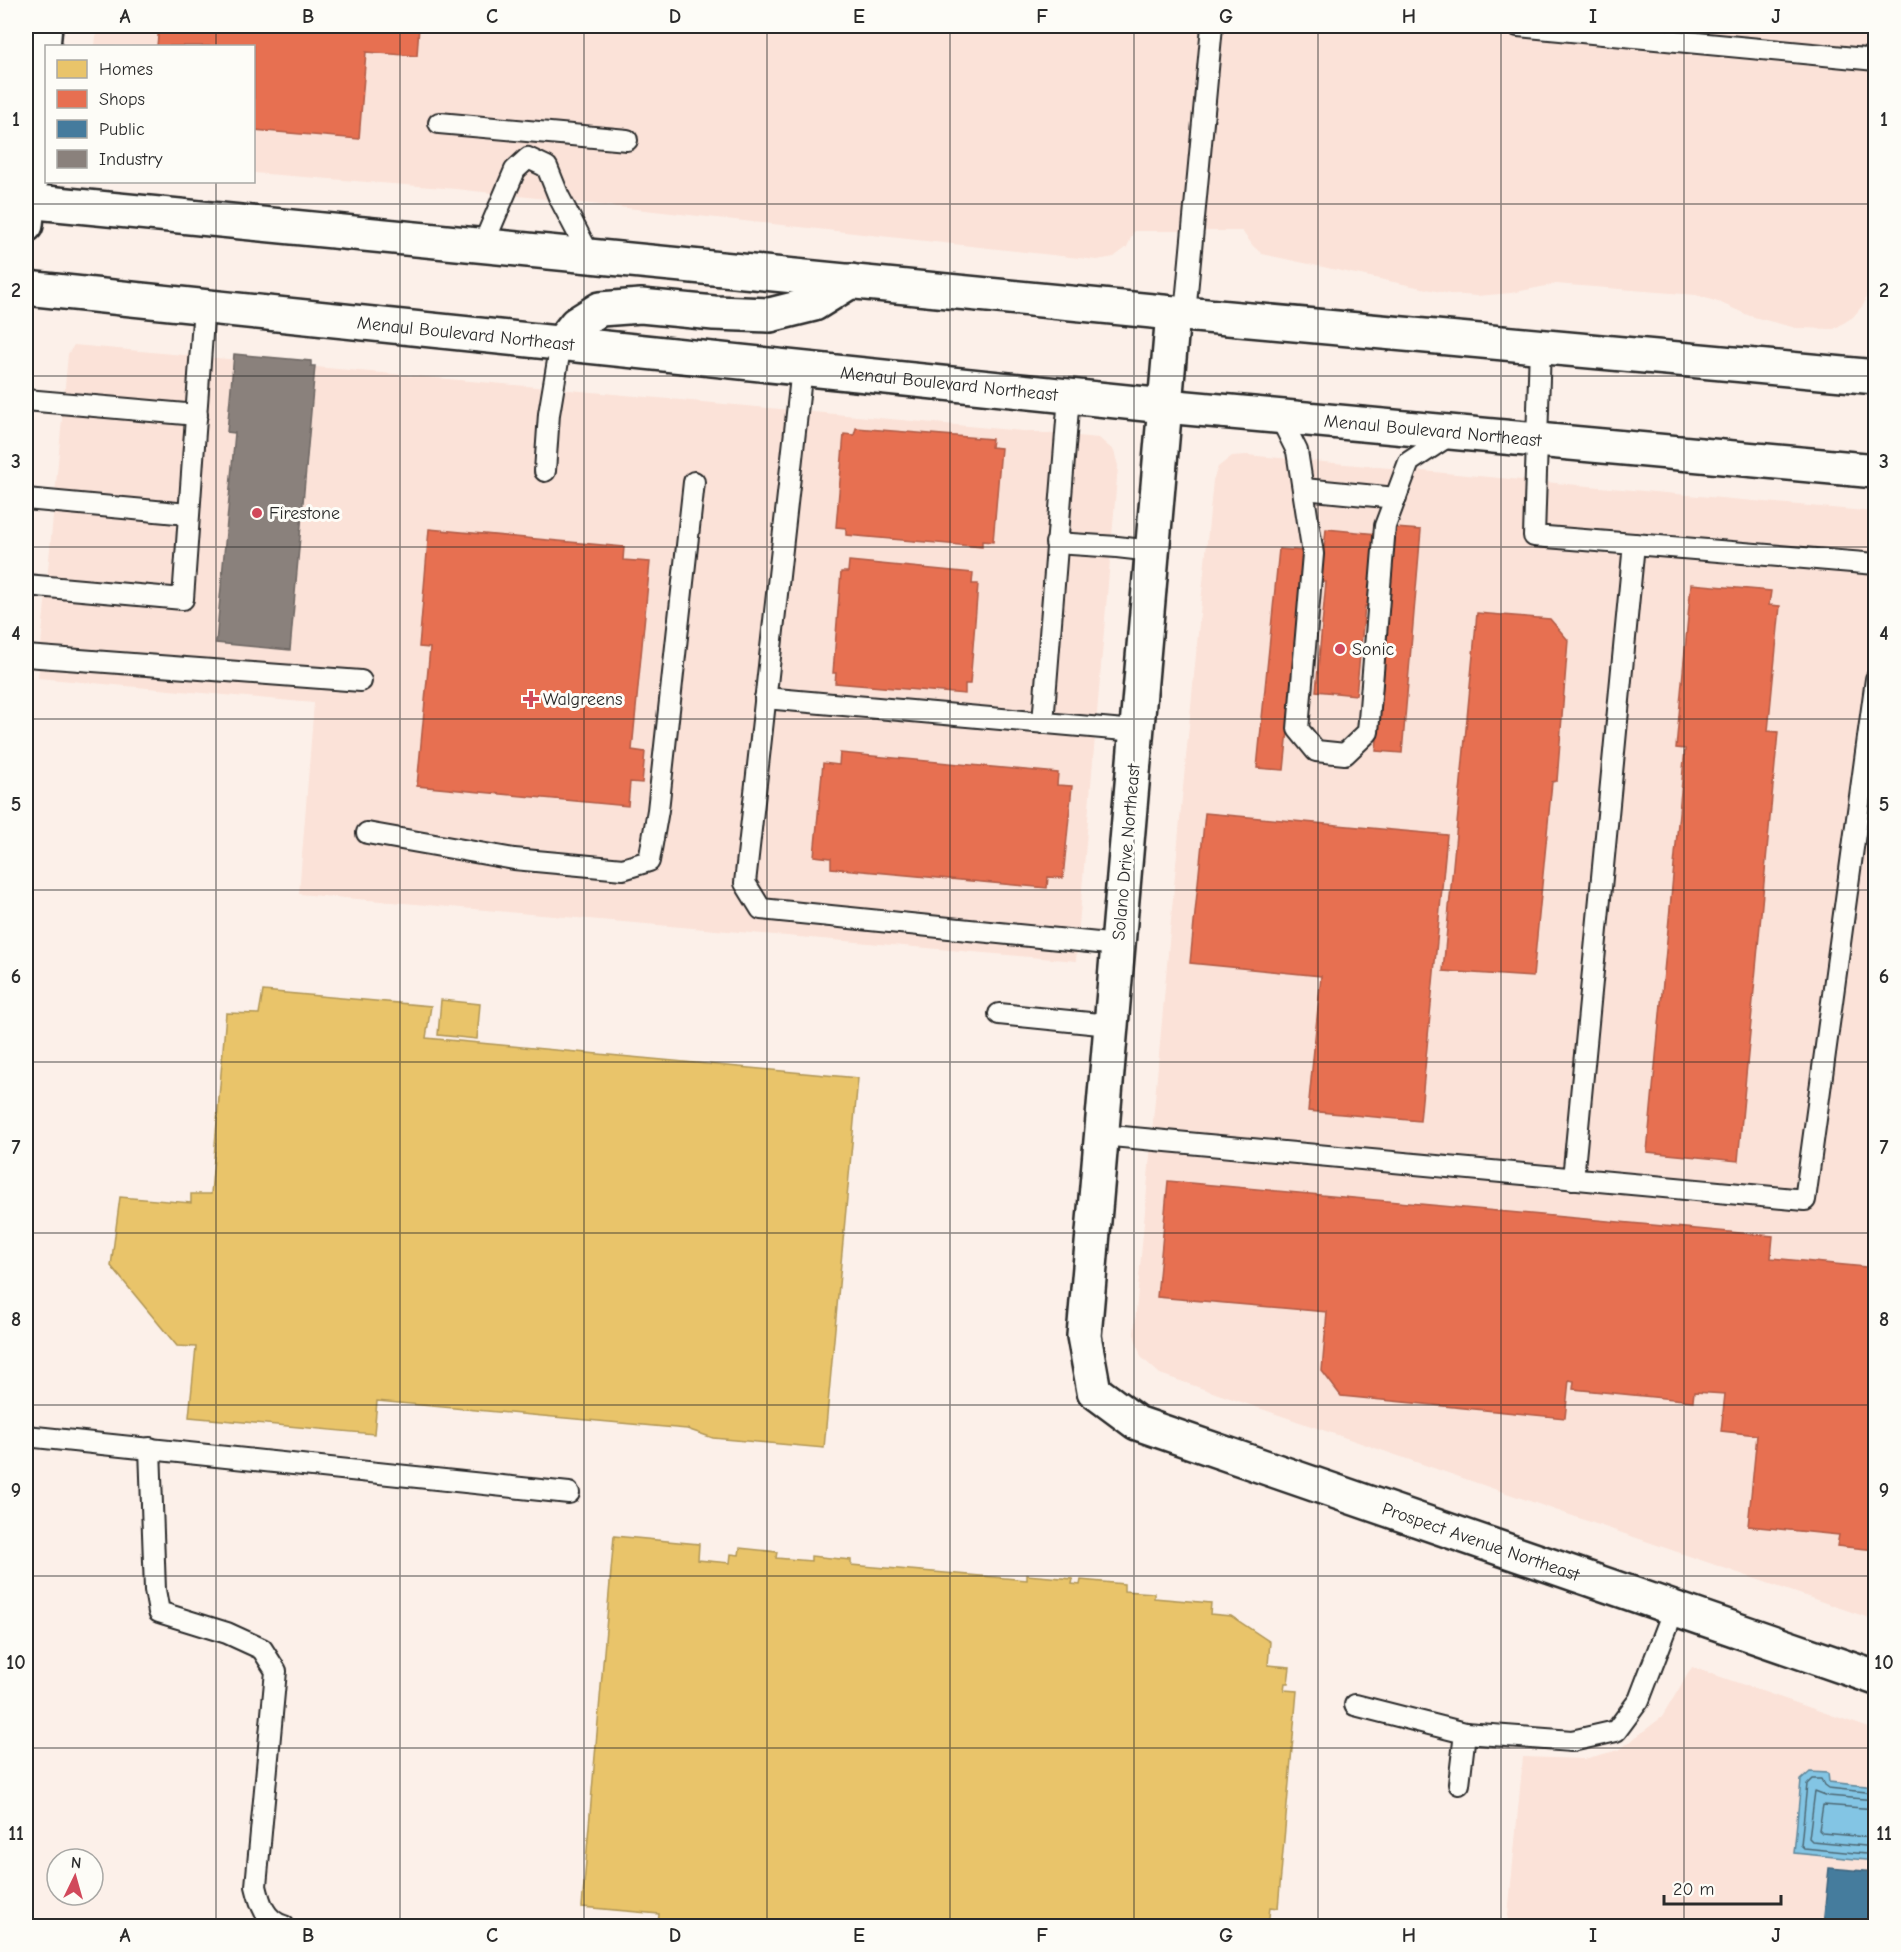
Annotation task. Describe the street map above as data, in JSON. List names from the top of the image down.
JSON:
{
  "streets": {
    "main road": ["Menaul Boulevard Northeast", "Solano Drive Northeast", "Prospect Avenue Northeast"]
  },
  "crossings": [
    ["Menaul Boulevard Northeast", "Solano Drive Northeast"],
    ["Solano Drive Northeast", "Prospect Avenue Northeast"]
  ],
  "places": {
    "other": ["Firestone", "Sonic"],
    "health": ["Walgreens"]
  },
  "legend": [
    "Homes",
    "Shops",
    "Public",
    "Industry"
  ],
  "scale_bar": "20 m",
  "north": "top",
  "grid": {
    "columns": [
      "A",
      "B",
      "C",
      "D",
      "E",
      "F",
      "G",
      "H",
      "I",
      "J"
    ],
    "rows": [
      "1",
      "2",
      "3",
      "4",
      "5",
      "6",
      "7",
      "8",
      "9",
      "10",
      "11"
    ]
  }
}
